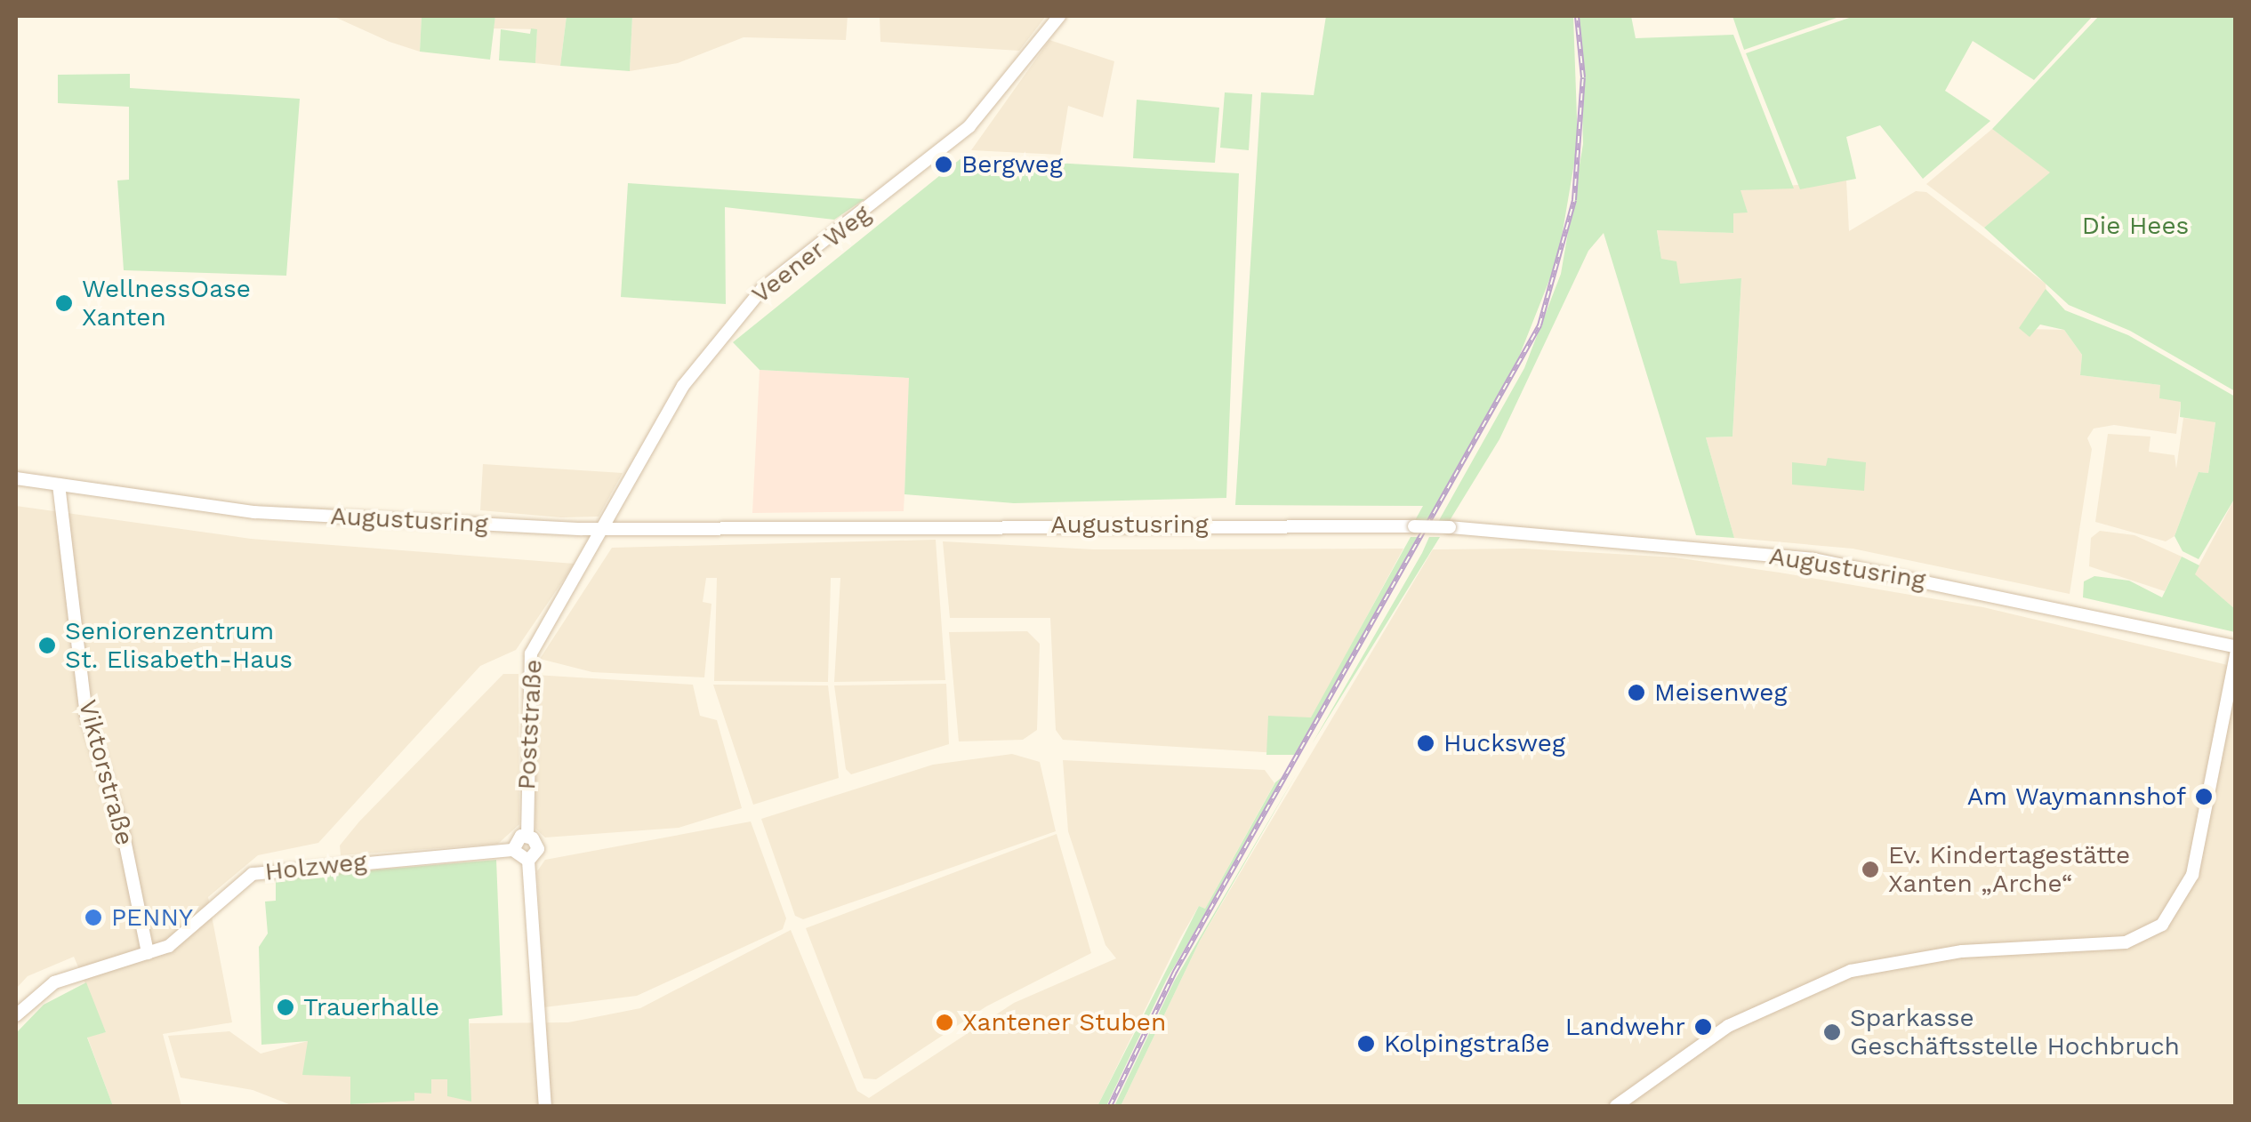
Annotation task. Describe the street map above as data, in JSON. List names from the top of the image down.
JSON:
{
  "streets": {
    "main road": [
      "Veener Weg",
      "Augustusring",
      "Poststraße",
      "Viktorstraße",
      "Holzweg"
    ]
  },
  "crossings": [
    ["Veener Weg", "Augustusring"],
    ["Veener Weg", "Poststraße"],
    ["Augustusring", "Poststraße"],
    ["Augustusring", "Viktorstraße"],
    ["Viktorstraße", "Holzweg"]
  ],
  "parks": ["Die Hees"],
  "places": [
    "Bergweg",
    "WellnessOase Xanten",
    "Seniorenzentrum St. Elisabeth-Haus",
    "Meisenweg",
    "Hucksweg",
    "Am Waymannshof",
    "Ev. Kindertagestätte Xanten „Arche“",
    "PENNY",
    "Trauerhalle",
    "Xantener Stuben",
    "Landwehr",
    "Sparkasse Geschäftsstelle Hochbruch",
    "Kolpingstraße"
  ]
}
